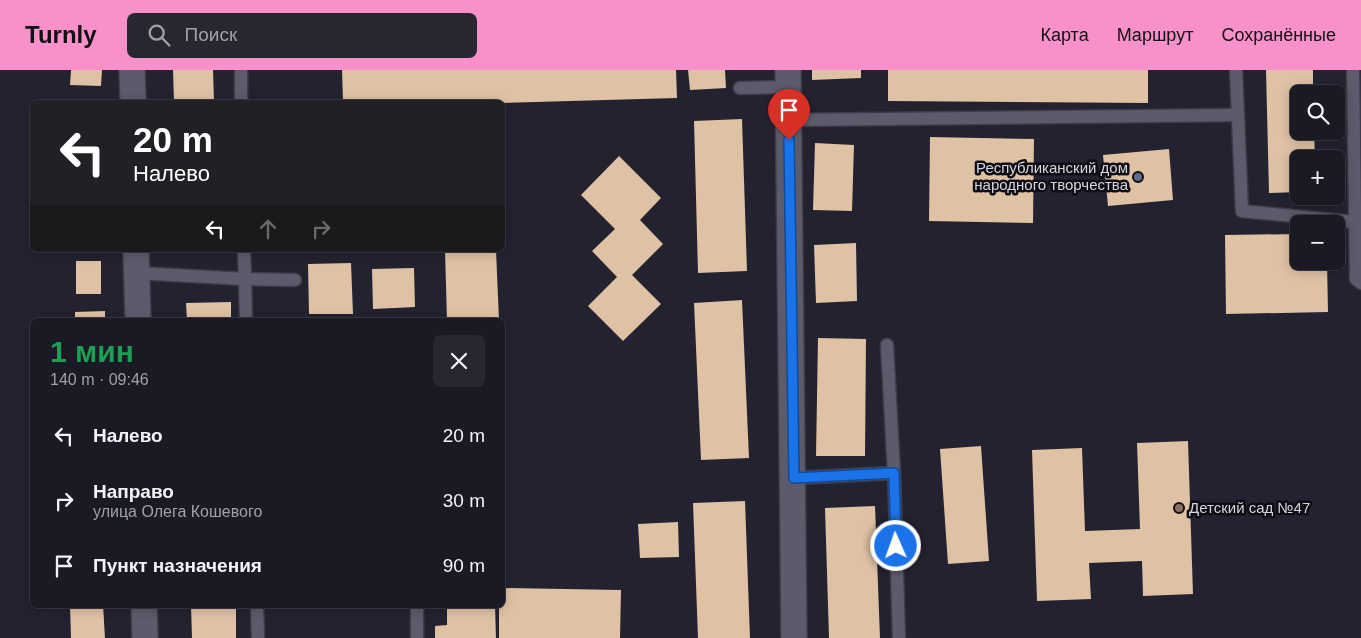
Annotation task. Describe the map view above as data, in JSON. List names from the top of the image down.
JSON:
{
  "places": ["Республиканский дом народного творчества", "Детский сад №47"],
  "page": {
    "header": "Turnly",
    "search": "Поиск",
    "nav": ["Карта", "Маршрут", "Сохранённые"],
    "map_buttons": ["+", "−"],
    "turn": ["20 m", "Налево"],
    "heading": ["1 мин", "140 m · 09:46"],
    "list": [
      {
        "name": "Налево",
        "value": "20 m"
      },
      {
        "name": "Направо",
        "note": "улица Олега Кошевого",
        "value": "30 m"
      },
      {
        "name": "Пункт назначения",
        "value": "90 m"
      }
    ]
  }
}
